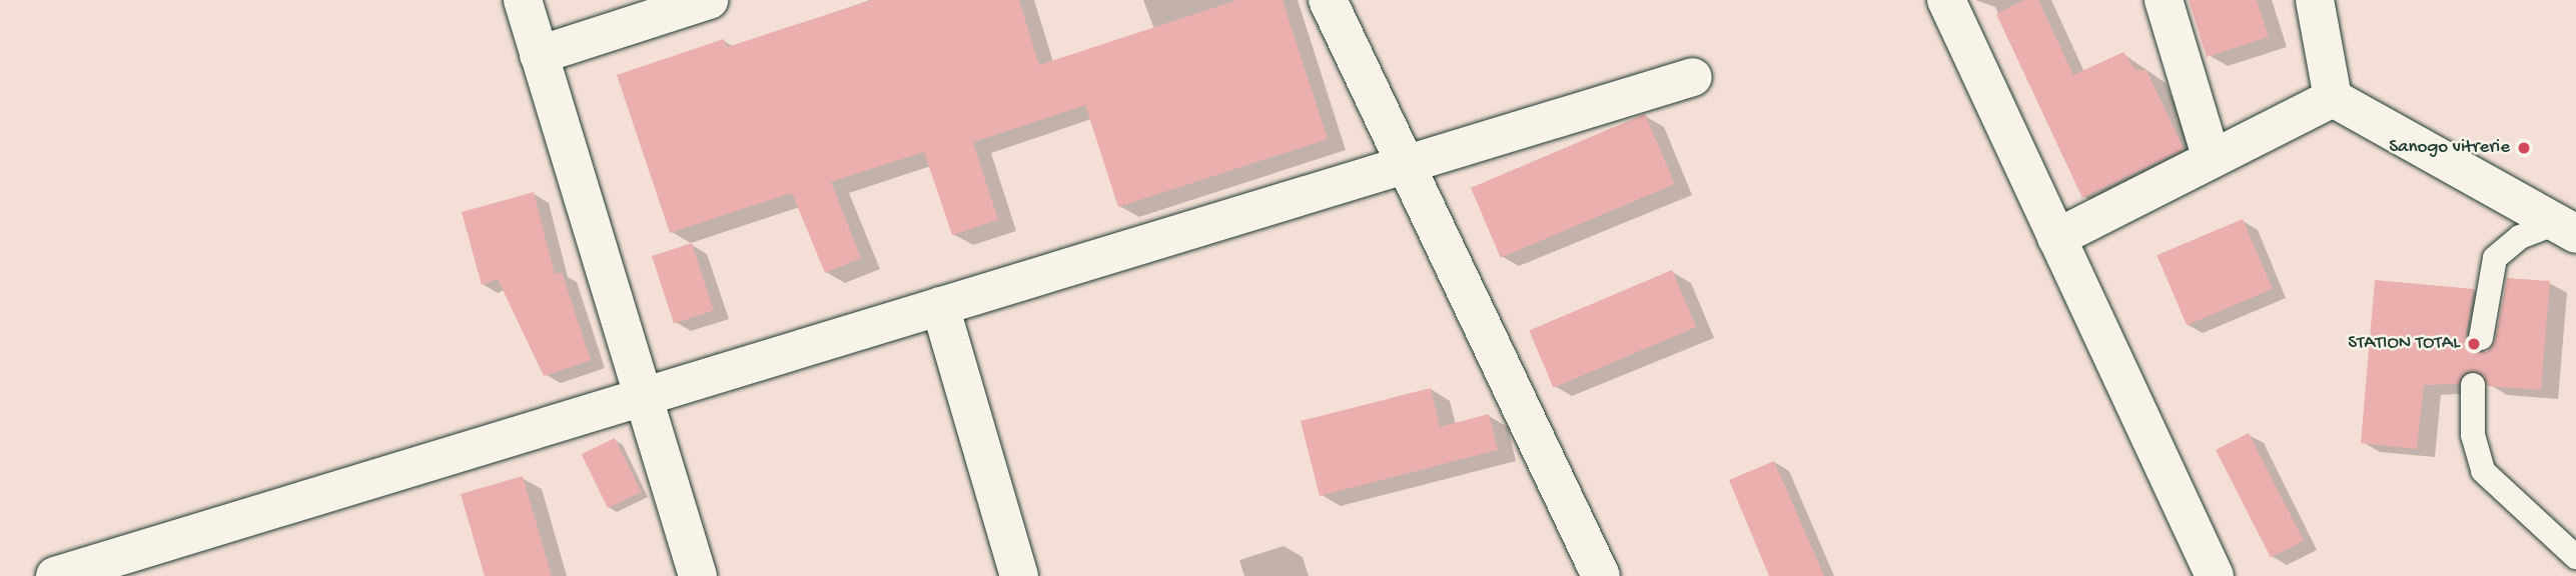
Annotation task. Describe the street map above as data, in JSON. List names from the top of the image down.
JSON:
{
  "places": ["Sanogo vitrerie", "STATION TOTAL"]
}
